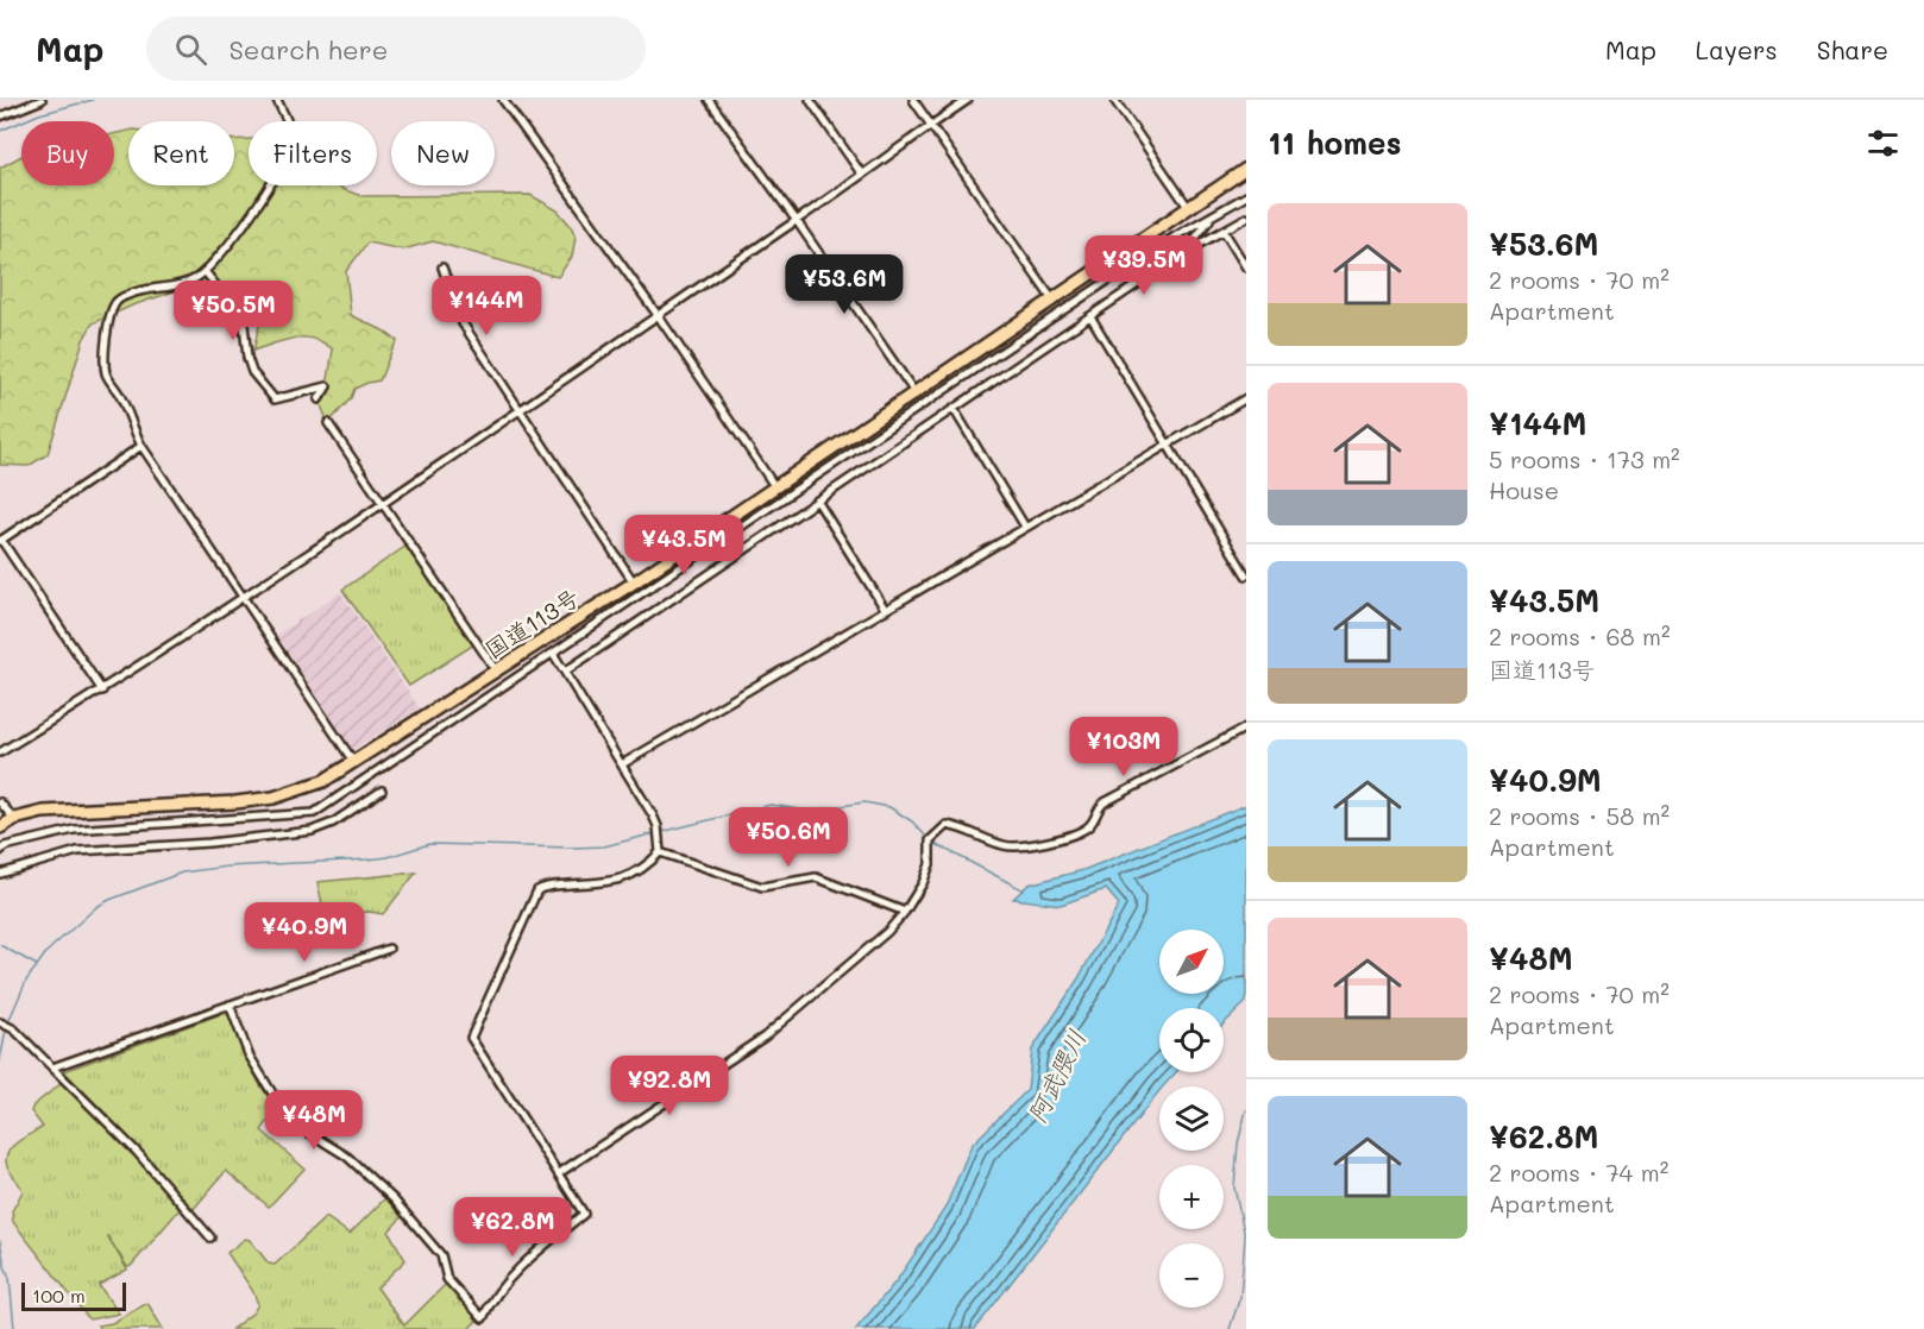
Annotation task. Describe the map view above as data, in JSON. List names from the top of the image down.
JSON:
{
  "streets": {
    "highway": ["国道113号"]
  },
  "water": ["阿武隈川"],
  "scale_bar": "100 m",
  "north": "top right",
  "page": {
    "header": "Map",
    "search": "Search here",
    "nav": ["Map", "Layers", "Share"],
    "heading": "11 homes",
    "chip": [
      "Buy",
      "Rent",
      "Filters",
      "New"
    ],
    "list": [
      {
        "name": "¥53.6M",
        "note": "2 rooms · 70 m² · Apartment"
      },
      {
        "name": "¥144M",
        "note": "5 rooms · 173 m² · House"
      },
      {
        "name": "¥43.5M",
        "note": "2 rooms · 68 m² · 国道113号"
      },
      {
        "name": "¥40.9M",
        "note": "2 rooms · 58 m² · Apartment"
      },
      {
        "name": "¥48M",
        "note": "2 rooms · 70 m² · Apartment"
      },
      {
        "name": "¥62.8M",
        "note": "2 rooms · 74 m² · Apartment"
      }
    ],
    "price": [
      "¥39.5M",
      "¥53.6M",
      "¥144M",
      "¥50.5M",
      "¥43.5M",
      "¥103M",
      "¥50.6M",
      "¥40.9M",
      "¥92.8M",
      "¥48M",
      "¥62.8M"
    ],
    "map_buttons": ["+", "−"],
    "scale": "100 m"
  }
}
